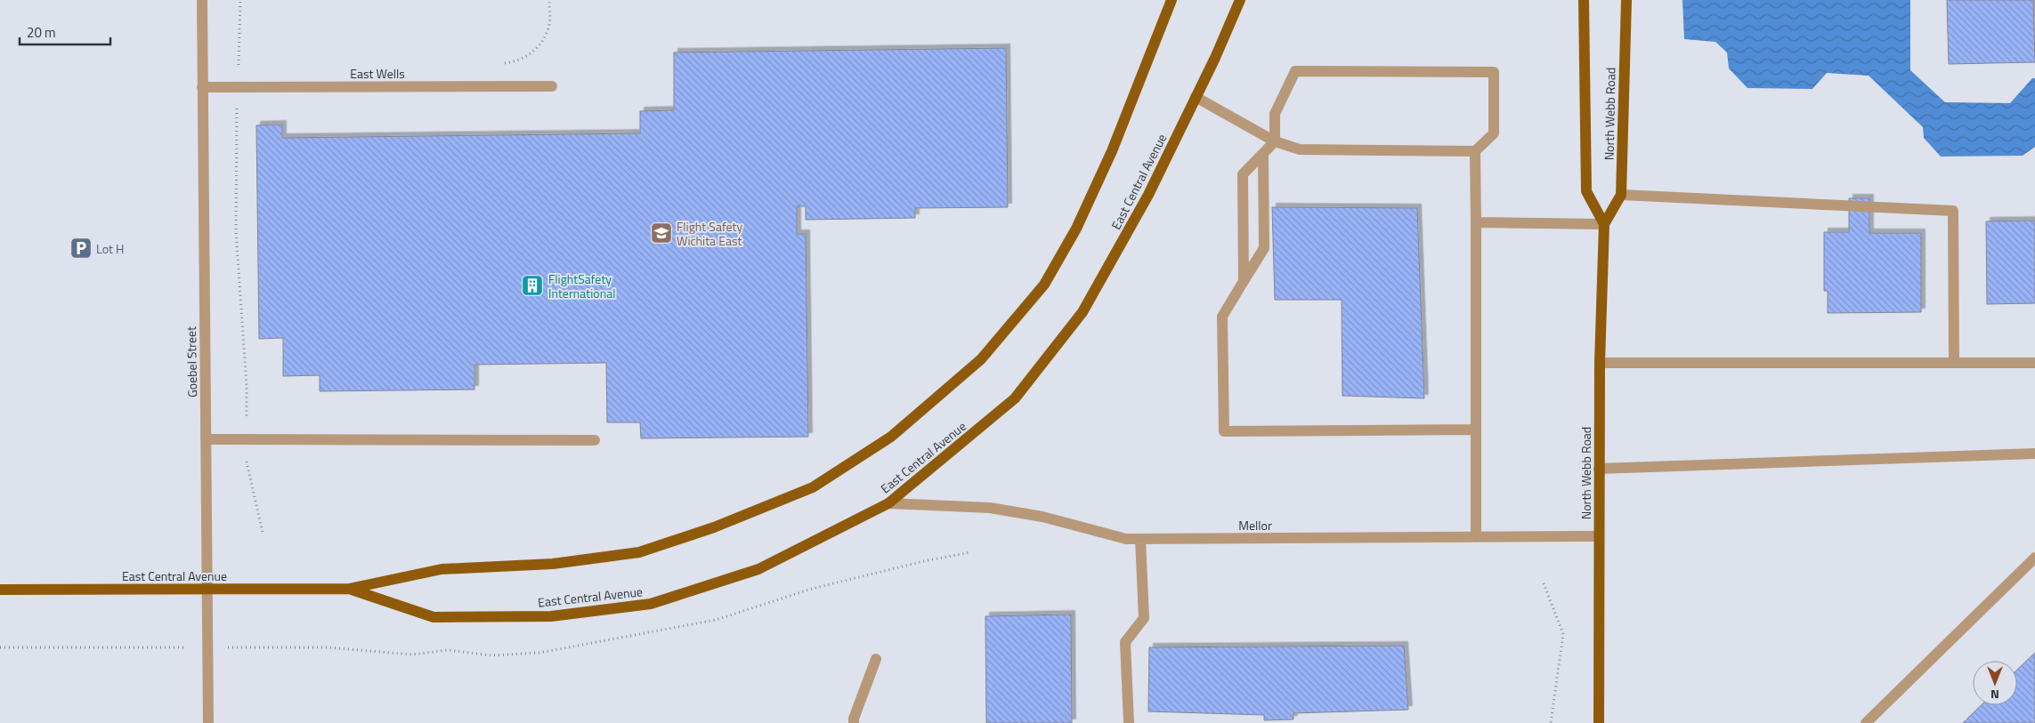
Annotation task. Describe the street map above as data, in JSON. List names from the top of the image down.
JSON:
{
  "streets": {
    "main road": ["North Webb Road", "East Central Avenue"],
    "street": ["East Wells", "Goebel Street", "Mellor"]
  },
  "crossings": [
    ["East Wells", "Goebel Street"],
    ["North Webb Road", "Mellor"],
    ["East Central Avenue", "Goebel Street"],
    ["East Central Avenue", "Mellor"]
  ],
  "places": {
    "school or university": ["Flight Safety Wichita East"],
    "parking": ["Lot H"],
    "building": ["FlightSafety International"]
  },
  "scale_bar": "20 m",
  "north": "bottom"
}
